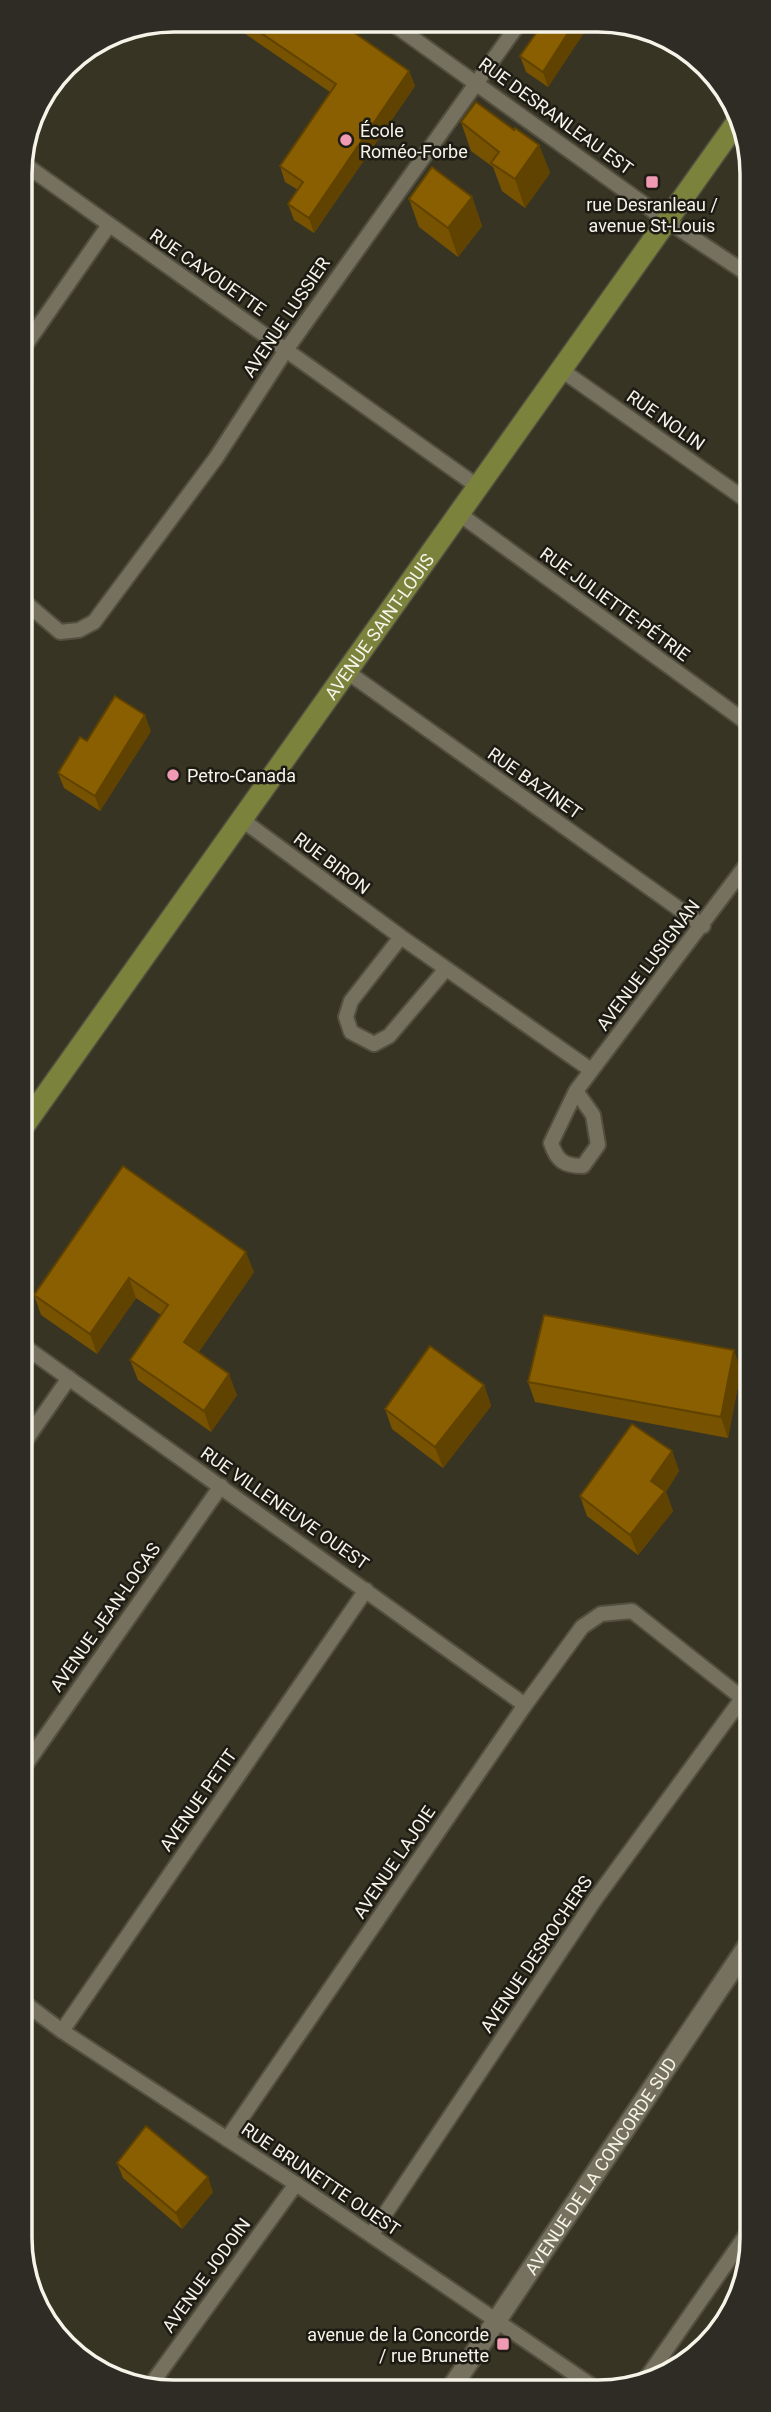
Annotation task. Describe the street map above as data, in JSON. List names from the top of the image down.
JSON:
{
  "streets": {
    "main road": ["AVENUE SAINT-LOUIS"],
    "street": [
      "RUE DESRANLEAU EST",
      "RUE CAYOUETTE",
      "AVENUE LUSSIER",
      "RUE NOLIN",
      "RUE JULIETTE-PÉTRIE",
      "RUE BAZINET",
      "RUE BIRON",
      "AVENUE LUSIGNAN",
      "RUE VILLENEUVE OUEST",
      "AVENUE JEAN-LOCAS",
      "AVENUE PETIT",
      "AVENUE LAJOIE",
      "AVENUE DESROCHERS",
      "AVENUE DE LA CONCORDE SUD",
      "RUE BRUNETTE OUEST",
      "AVENUE JODOIN"
    ]
  },
  "crossings": [
    ["RUE DESRANLEAU EST", "AVENUE LUSSIER"],
    ["RUE DESRANLEAU EST", "AVENUE SAINT-LOUIS"],
    ["RUE CAYOUETTE", "AVENUE LUSSIER"],
    ["RUE CAYOUETTE", "AVENUE SAINT-LOUIS"],
    ["RUE NOLIN", "AVENUE SAINT-LOUIS"],
    ["RUE JULIETTE-PÉTRIE", "AVENUE SAINT-LOUIS"],
    ["AVENUE SAINT-LOUIS", "RUE BAZINET"],
    ["AVENUE SAINT-LOUIS", "RUE BIRON"],
    ["RUE BAZINET", "AVENUE LUSIGNAN"],
    ["RUE BIRON", "AVENUE LUSIGNAN"],
    ["RUE VILLENEUVE OUEST", "AVENUE JEAN-LOCAS"],
    ["RUE VILLENEUVE OUEST", "AVENUE PETIT"],
    ["RUE VILLENEUVE OUEST", "AVENUE LAJOIE"],
    ["AVENUE PETIT", "RUE BRUNETTE OUEST"],
    ["AVENUE LAJOIE", "RUE BRUNETTE OUEST"],
    ["AVENUE DESROCHERS", "RUE BRUNETTE OUEST"],
    ["AVENUE DE LA CONCORDE SUD", "RUE BRUNETTE OUEST"],
    ["RUE BRUNETTE OUEST", "AVENUE JODOIN"]
  ],
  "places": {
    "other": ["École Roméo-Forbe", "Petro-Canada"],
    "transit": ["rue Desranleau / avenue St-Louis", "avenue de la Concorde / rue Brunette"]
  }
}
